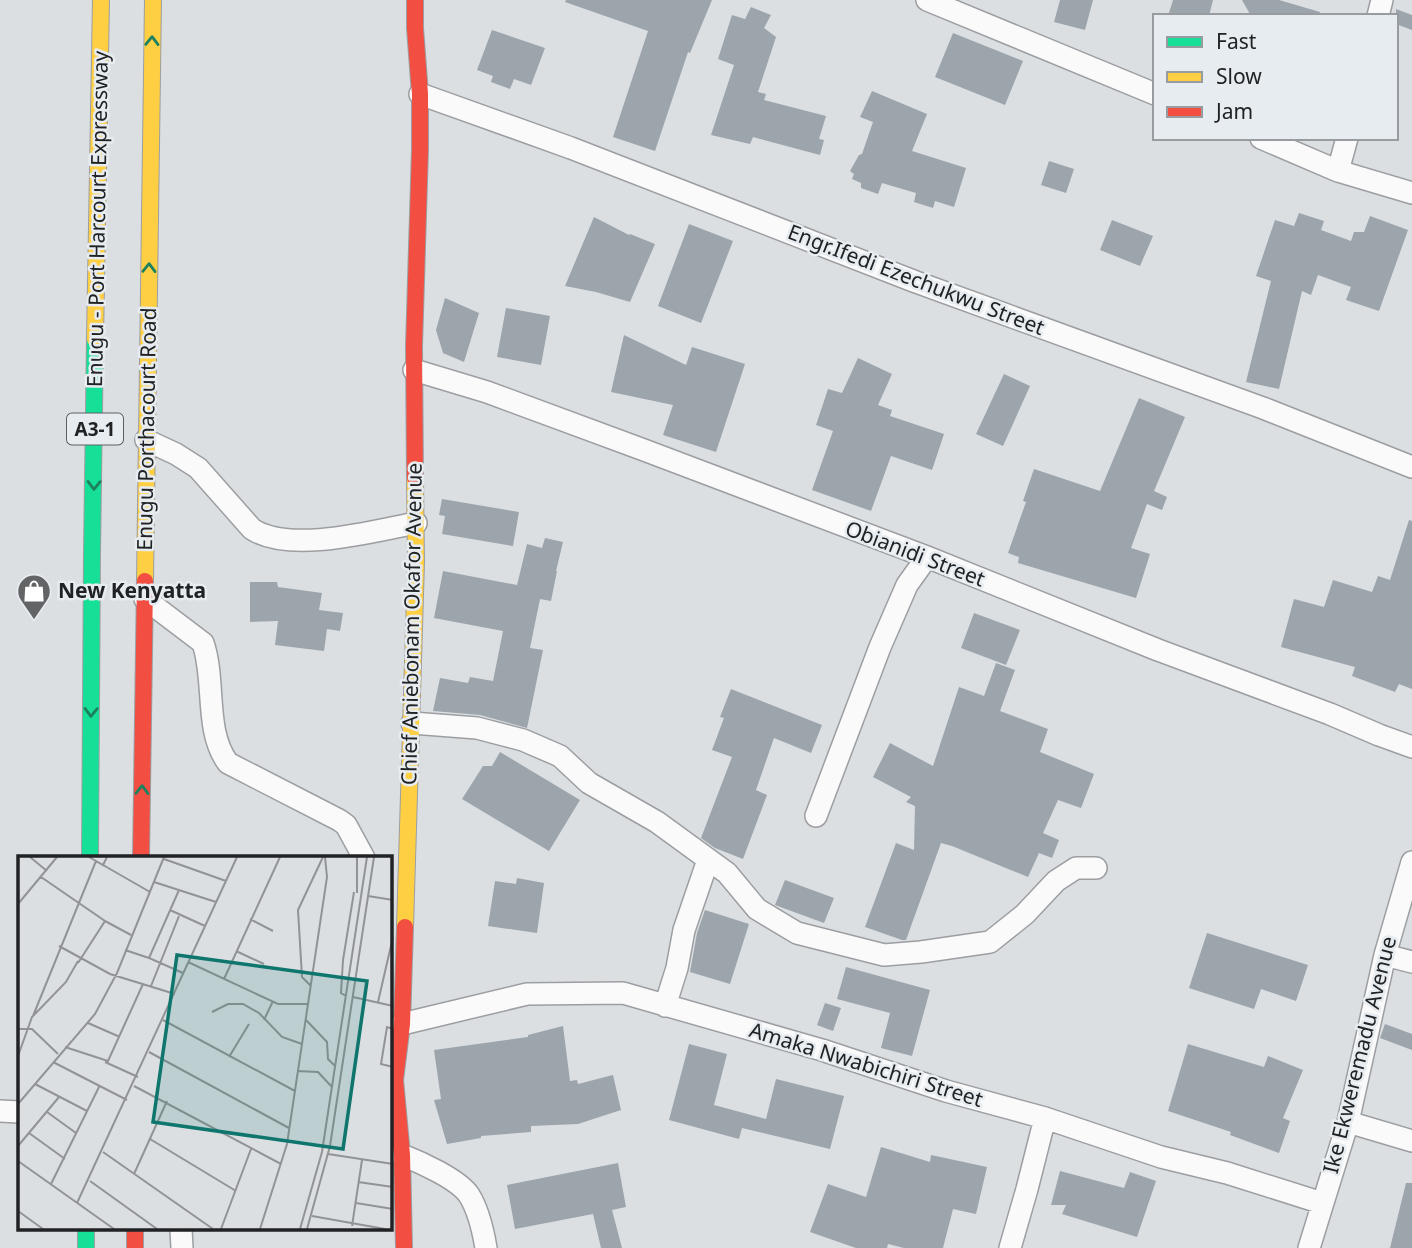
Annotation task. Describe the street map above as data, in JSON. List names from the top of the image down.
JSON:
{
  "streets": {
    "main road": [
      "Enugu - Port Harcourt Expressway",
      "A3-1",
      "Enugu Porthacourt Road",
      "Chief Aniebonam Okafor Avenue"
    ],
    "street": [
      "Engr.Ifedi Ezechukwu Street",
      "Obianidi Street",
      "Ike Ekweremadu Avenue",
      "Amaka Nwabichiri Street"
    ]
  },
  "crossings": [
    ["Engr.Ifedi Ezechukwu Street", "Chief Aniebonam Okafor Avenue"],
    ["Obianidi Street", "Chief Aniebonam Okafor Avenue"],
    ["Chief Aniebonam Okafor Avenue", "Amaka Nwabichiri Street"],
    ["Ike Ekweremadu Avenue", "Amaka Nwabichiri Street"]
  ],
  "one_way": ["Enugu - Port Harcourt Expressway", "Enugu Porthacourt Road"],
  "places": {
    "shop": ["New Kenyatta"]
  },
  "legend": ["Fast", "Slow", "Jam"]
}
